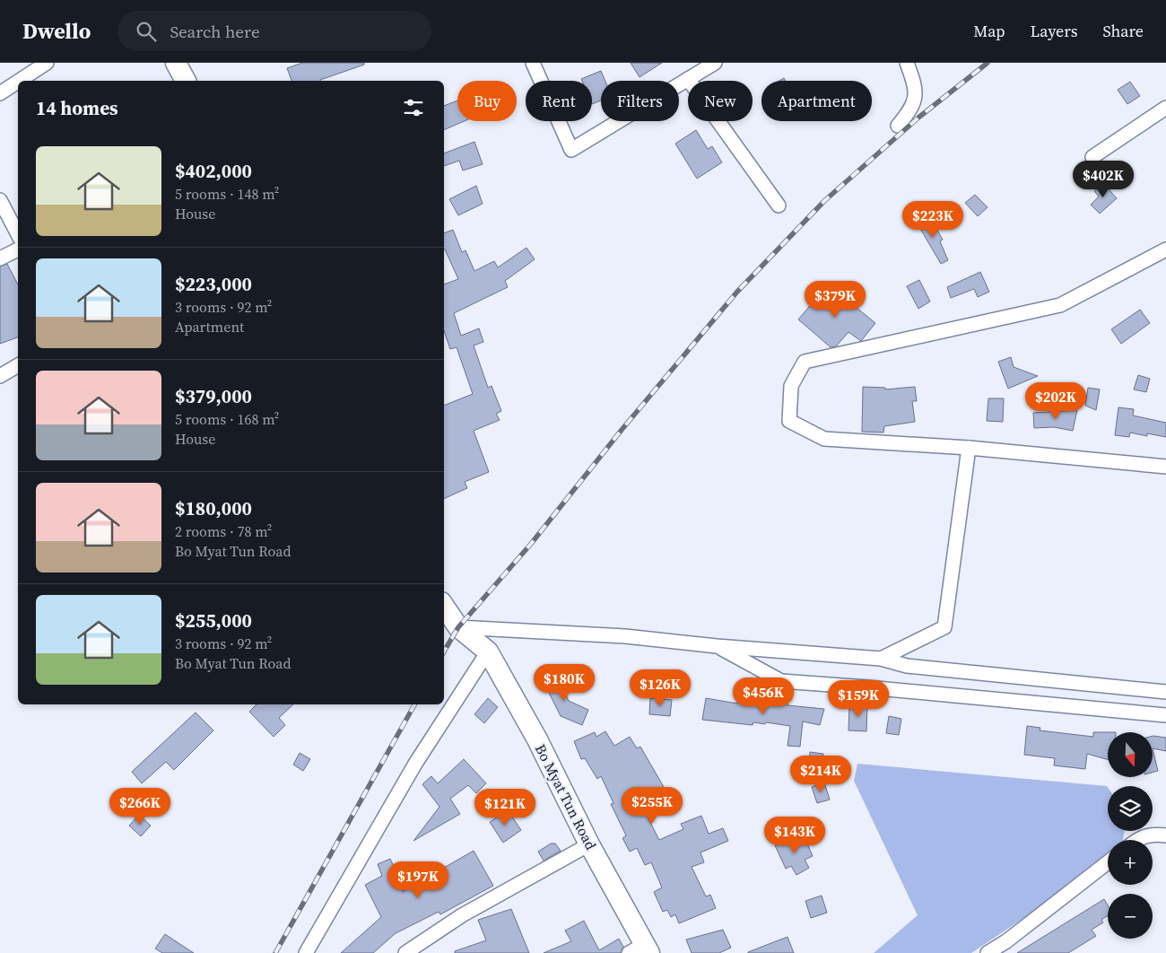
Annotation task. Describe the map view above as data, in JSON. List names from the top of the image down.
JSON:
{
  "streets": {
    "main road": ["Bo Myat Tun Road"]
  },
  "north": "bottom",
  "page": {
    "header": "Dwello",
    "search": "Search here",
    "nav": ["Map", "Layers", "Share"],
    "chip": [
      "Buy",
      "Rent",
      "Filters",
      "New",
      "Apartment"
    ],
    "heading": "14 homes",
    "list": [
      {
        "name": "$402,000",
        "note": "5 rooms · 148 m² · House"
      },
      {
        "name": "$223,000",
        "note": "3 rooms · 92 m² · Apartment"
      },
      {
        "name": "$379,000",
        "note": "5 rooms · 168 m² · House"
      },
      {
        "name": "$180,000",
        "note": "2 rooms · 78 m² · Bo Myat Tun Road"
      },
      {
        "name": "$255,000",
        "note": "3 rooms · 92 m² · Bo Myat Tun Road"
      }
    ],
    "price": [
      "$402K",
      "$223K",
      "$379K",
      "$202K",
      "$180K",
      "$126K",
      "$456K",
      "$159K",
      "$214K",
      "$255K",
      "$266K",
      "$121K",
      "$143K",
      "$197K"
    ],
    "map_buttons": ["+", "−"]
  }
}
